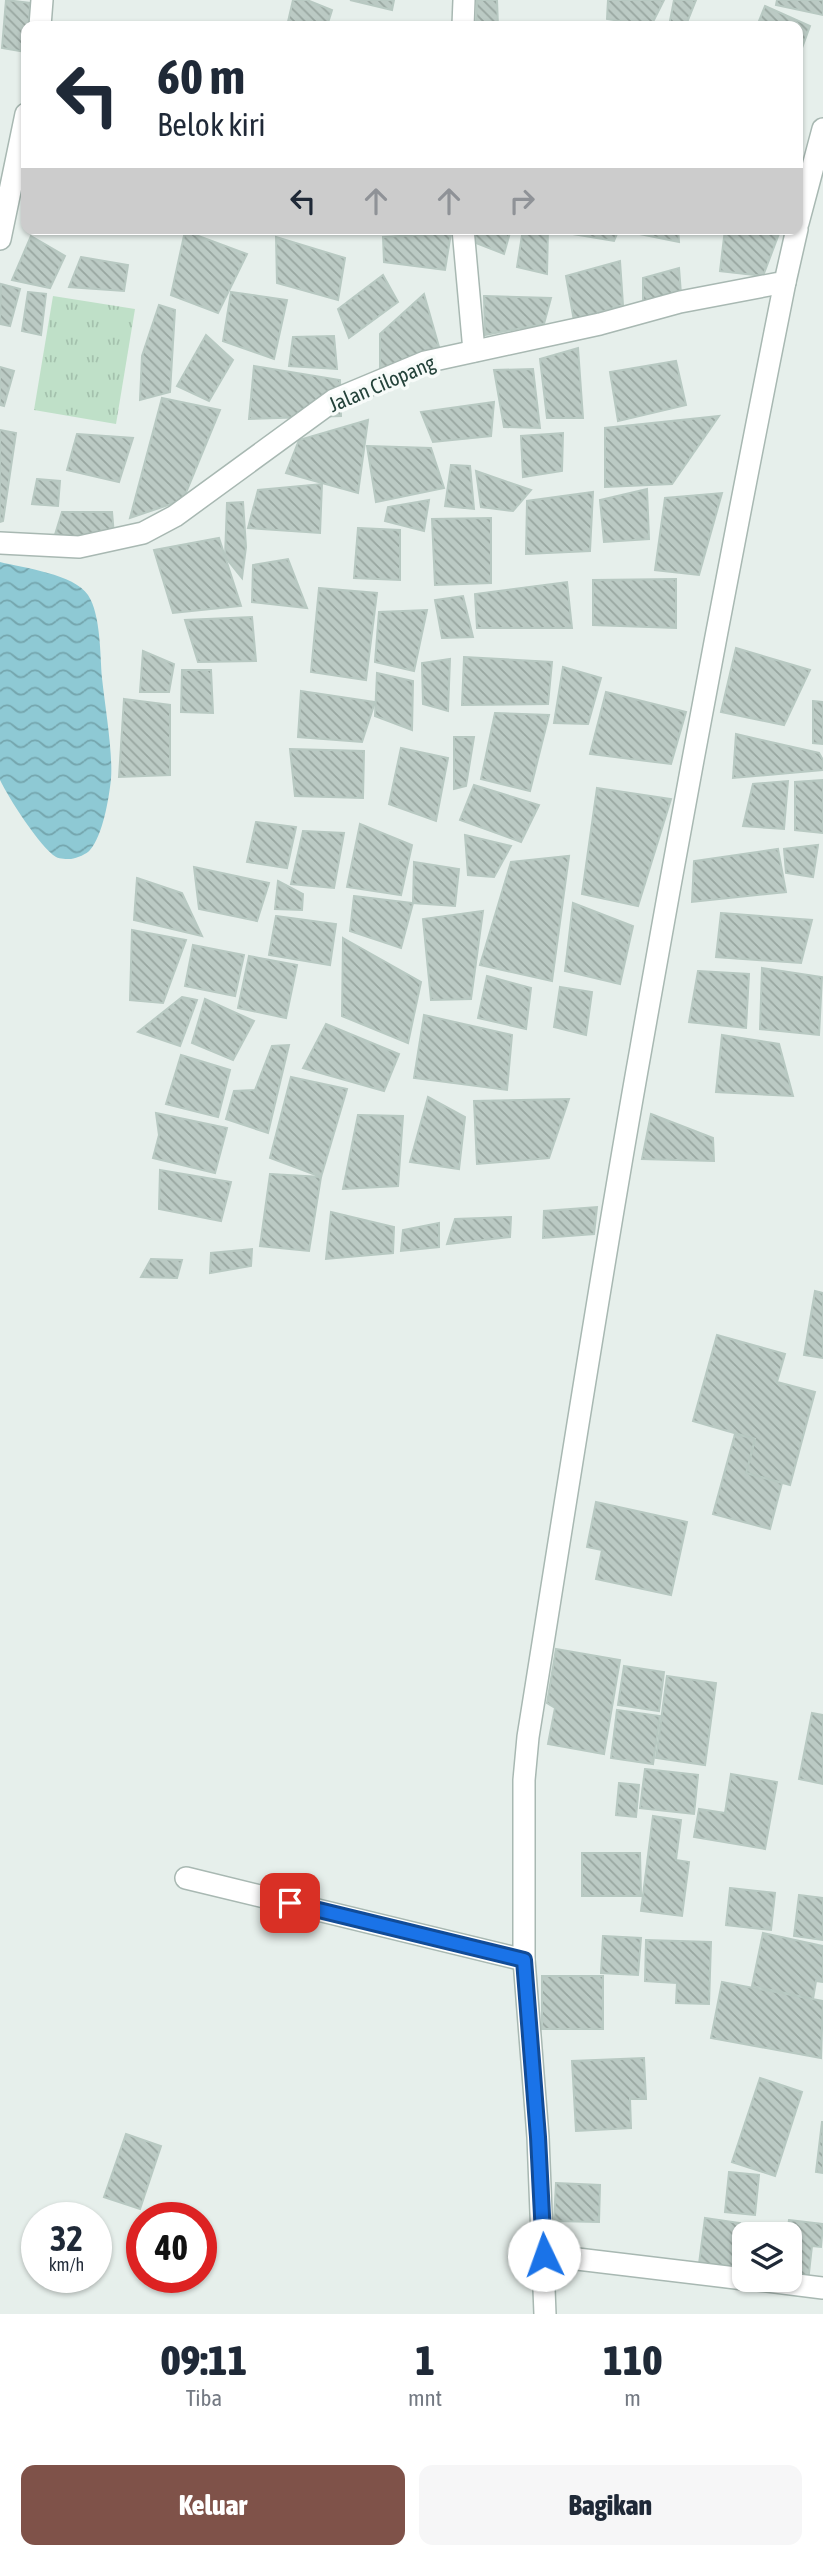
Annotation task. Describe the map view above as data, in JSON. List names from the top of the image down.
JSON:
{
  "streets": {
    "street": ["Jalan Cilopang"]
  },
  "page": {
    "turn": ["60 m", "Belok kiri"],
    "speed": "32 km/h",
    "limit": "40",
    "eta": [
      "09:11",
      "Tiba",
      "1",
      "mnt",
      "110",
      "m"
    ],
    "buttons": ["Keluar", "Bagikan"]
  }
}
